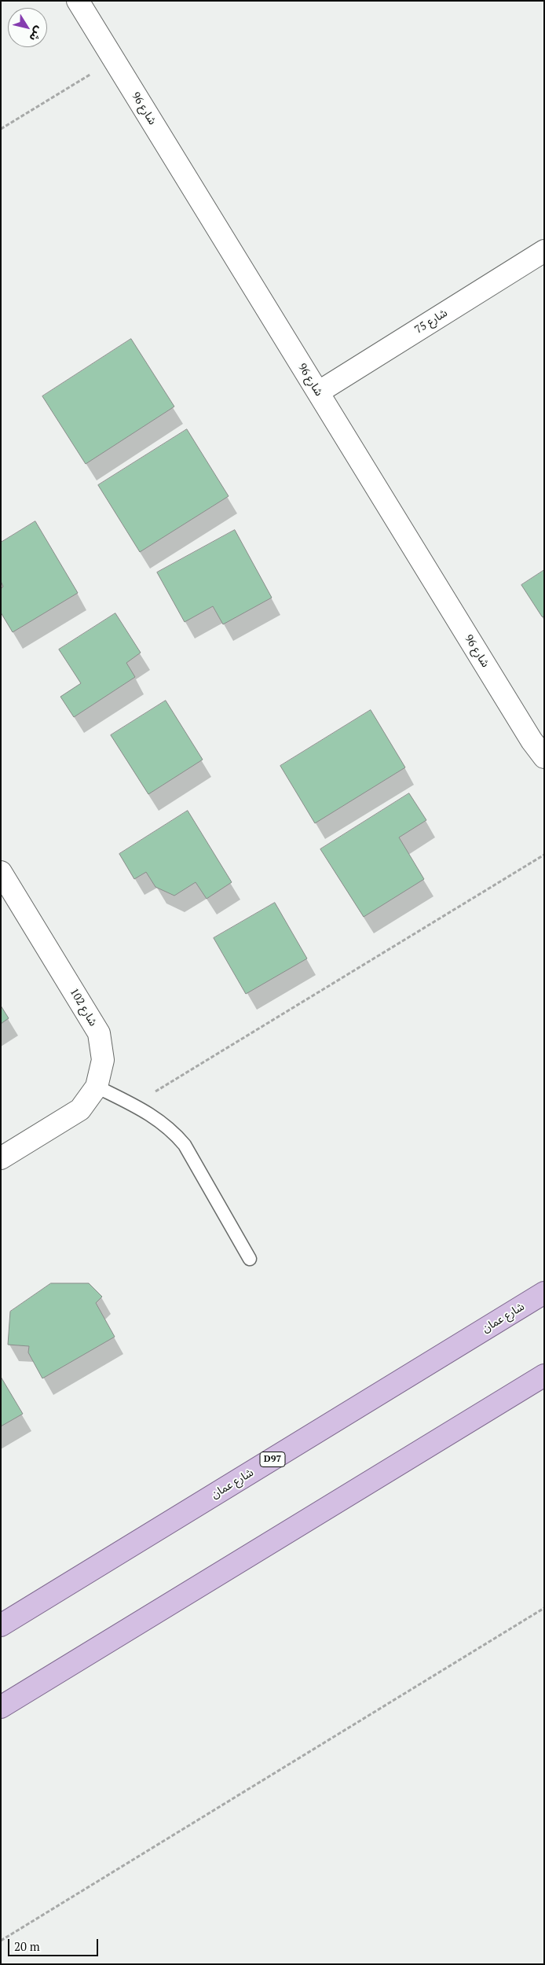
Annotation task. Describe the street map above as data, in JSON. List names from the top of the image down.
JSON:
{
  "streets": {
    "main road": ["شارع عمان", "D97"],
    "street": ["شارع 96", "شارع 75", "شارع 102"]
  },
  "crossings": [
    ["شارع 96", "شارع 75"]
  ],
  "scale_bar": "20 m",
  "north": "bottom right"
}
